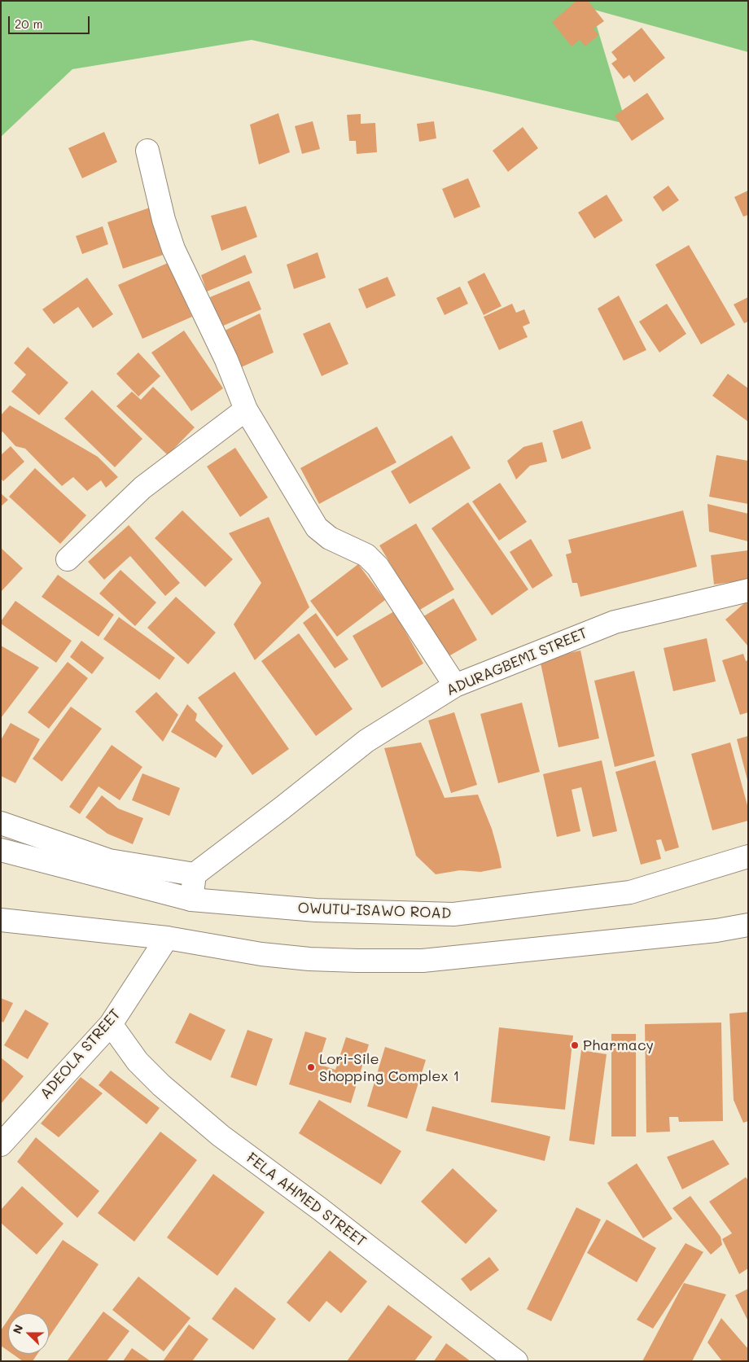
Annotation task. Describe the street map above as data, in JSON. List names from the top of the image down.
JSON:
{
  "streets": {
    "street": [
      "ADURAGBEMI STREET",
      "OWUTU-ISAWO ROAD",
      "ADEOLA STREET",
      "FELA AHMED STREET"
    ]
  },
  "crossings": [
    ["ADEOLA STREET", "FELA AHMED STREET"]
  ],
  "places": ["Pharmacy", "Lori-Sile Shopping Complex 1"],
  "scale_bar": "20 m",
  "north": "left"
}
